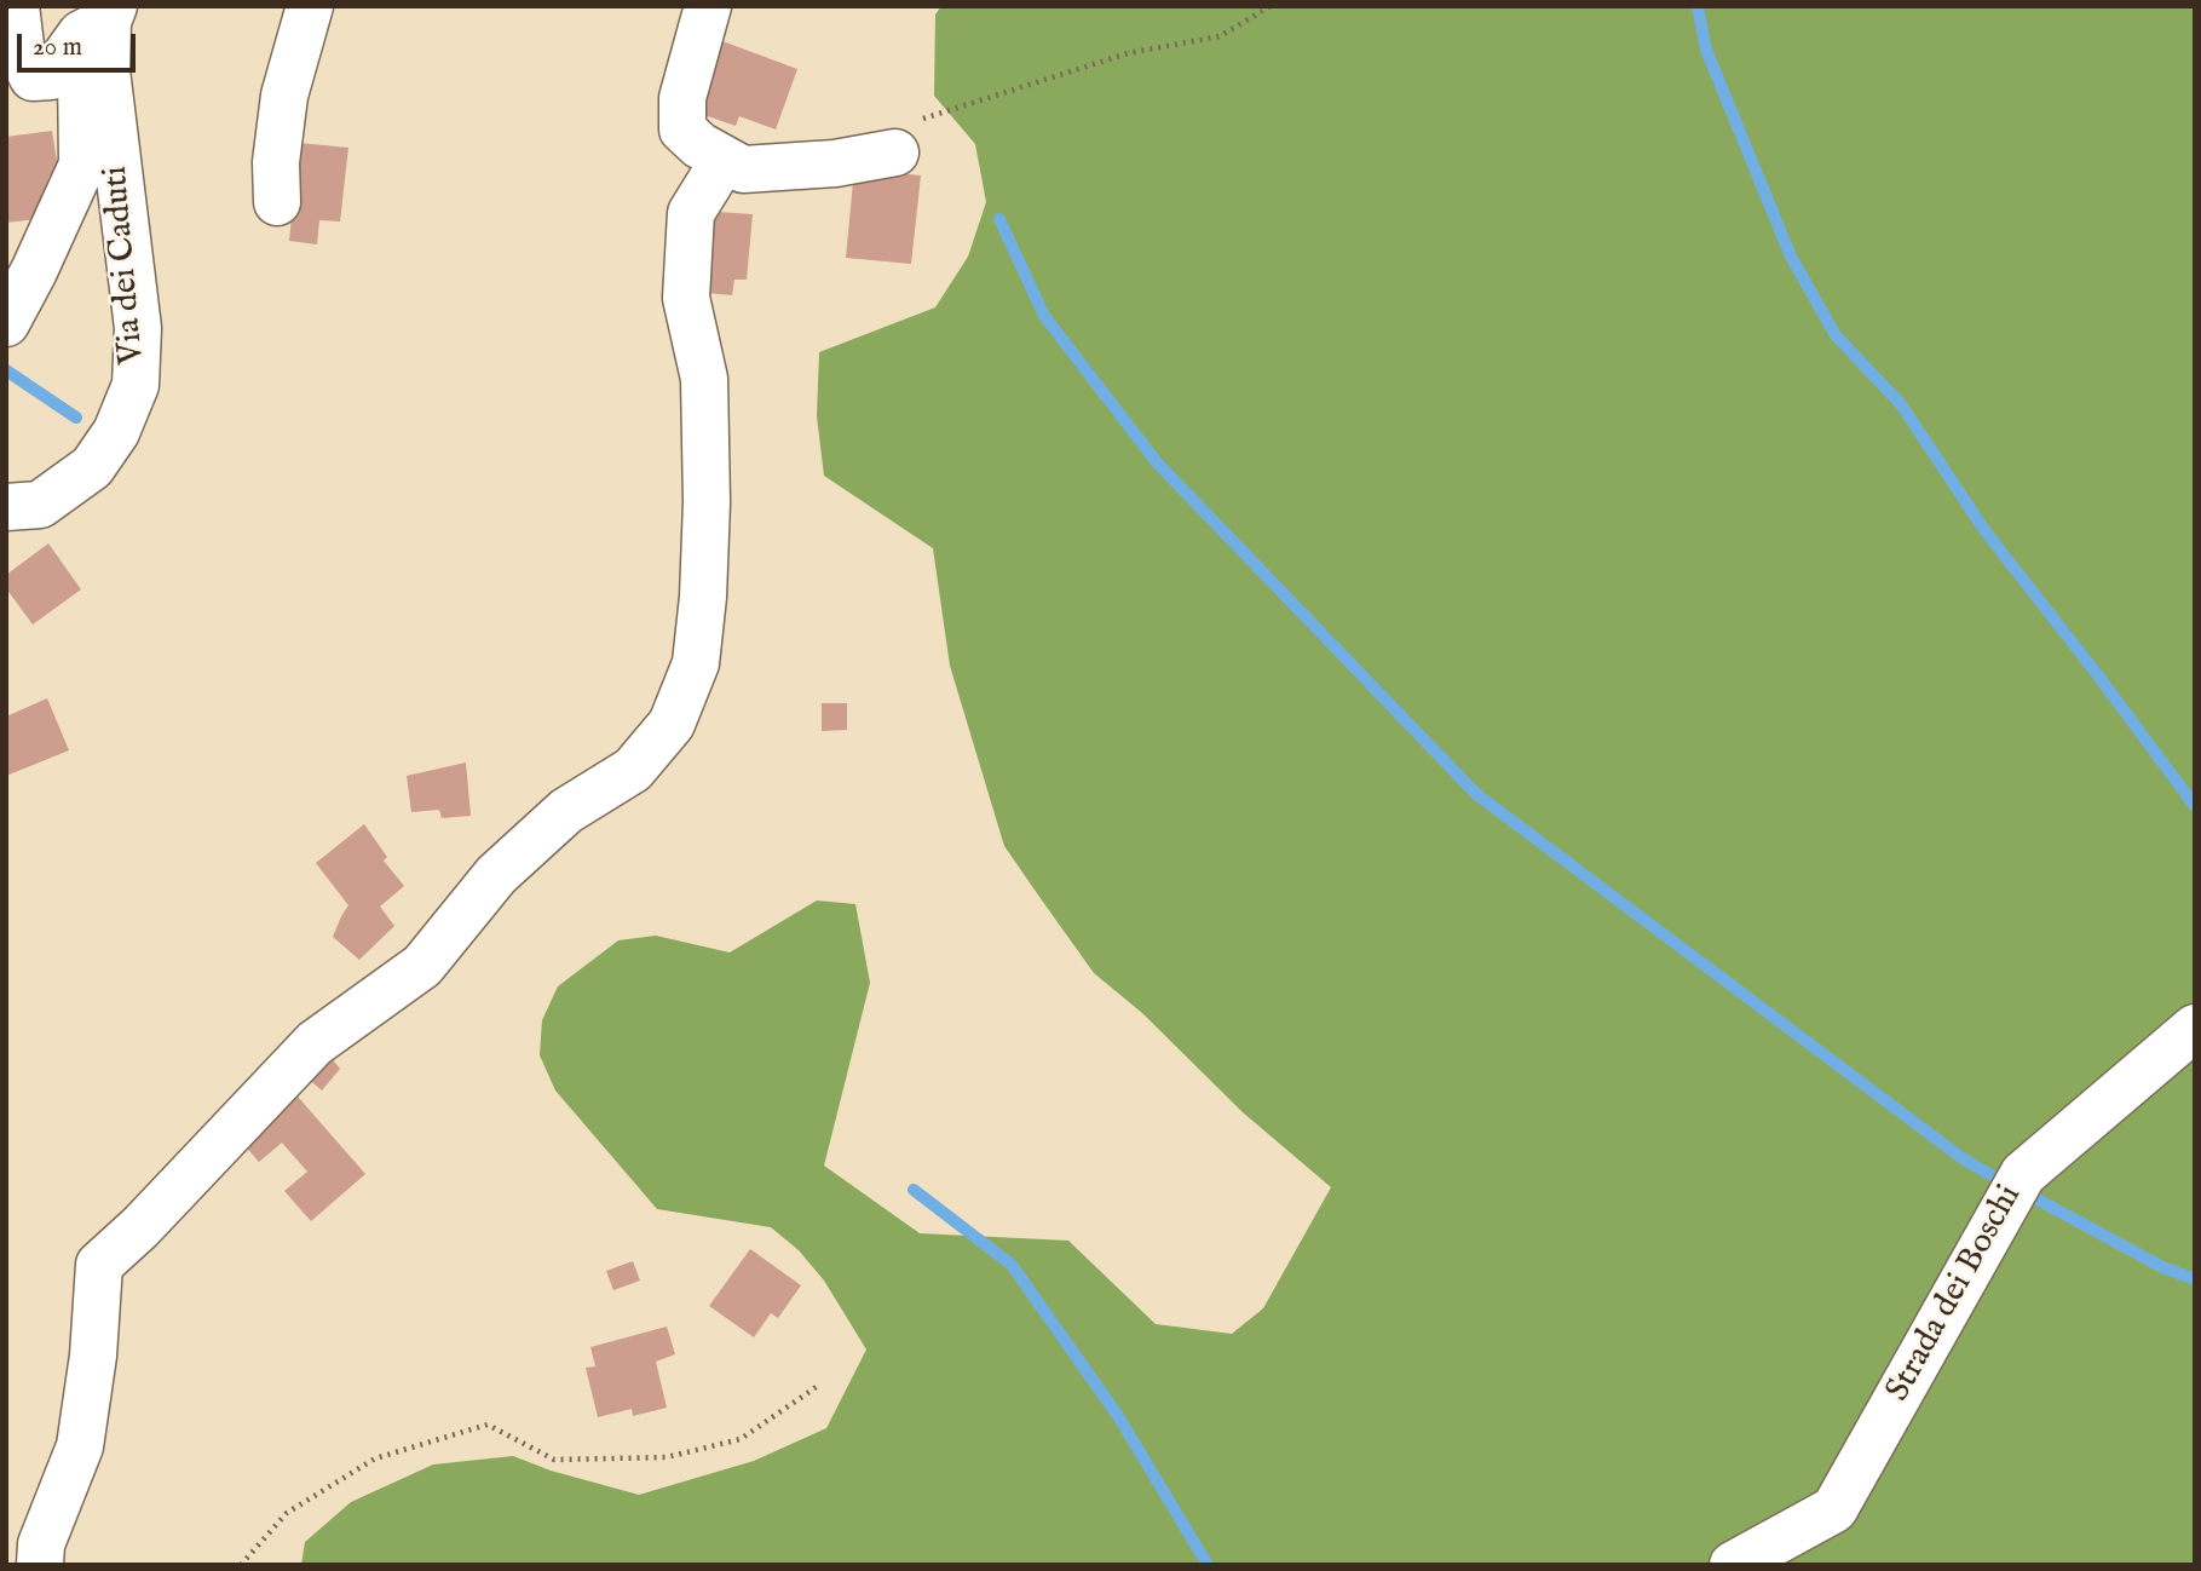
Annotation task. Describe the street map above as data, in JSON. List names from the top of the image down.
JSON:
{
  "streets": {
    "street": ["Via dei Caduti", "Strada dei Boschi"]
  },
  "scale_bar": "20 m"
}
